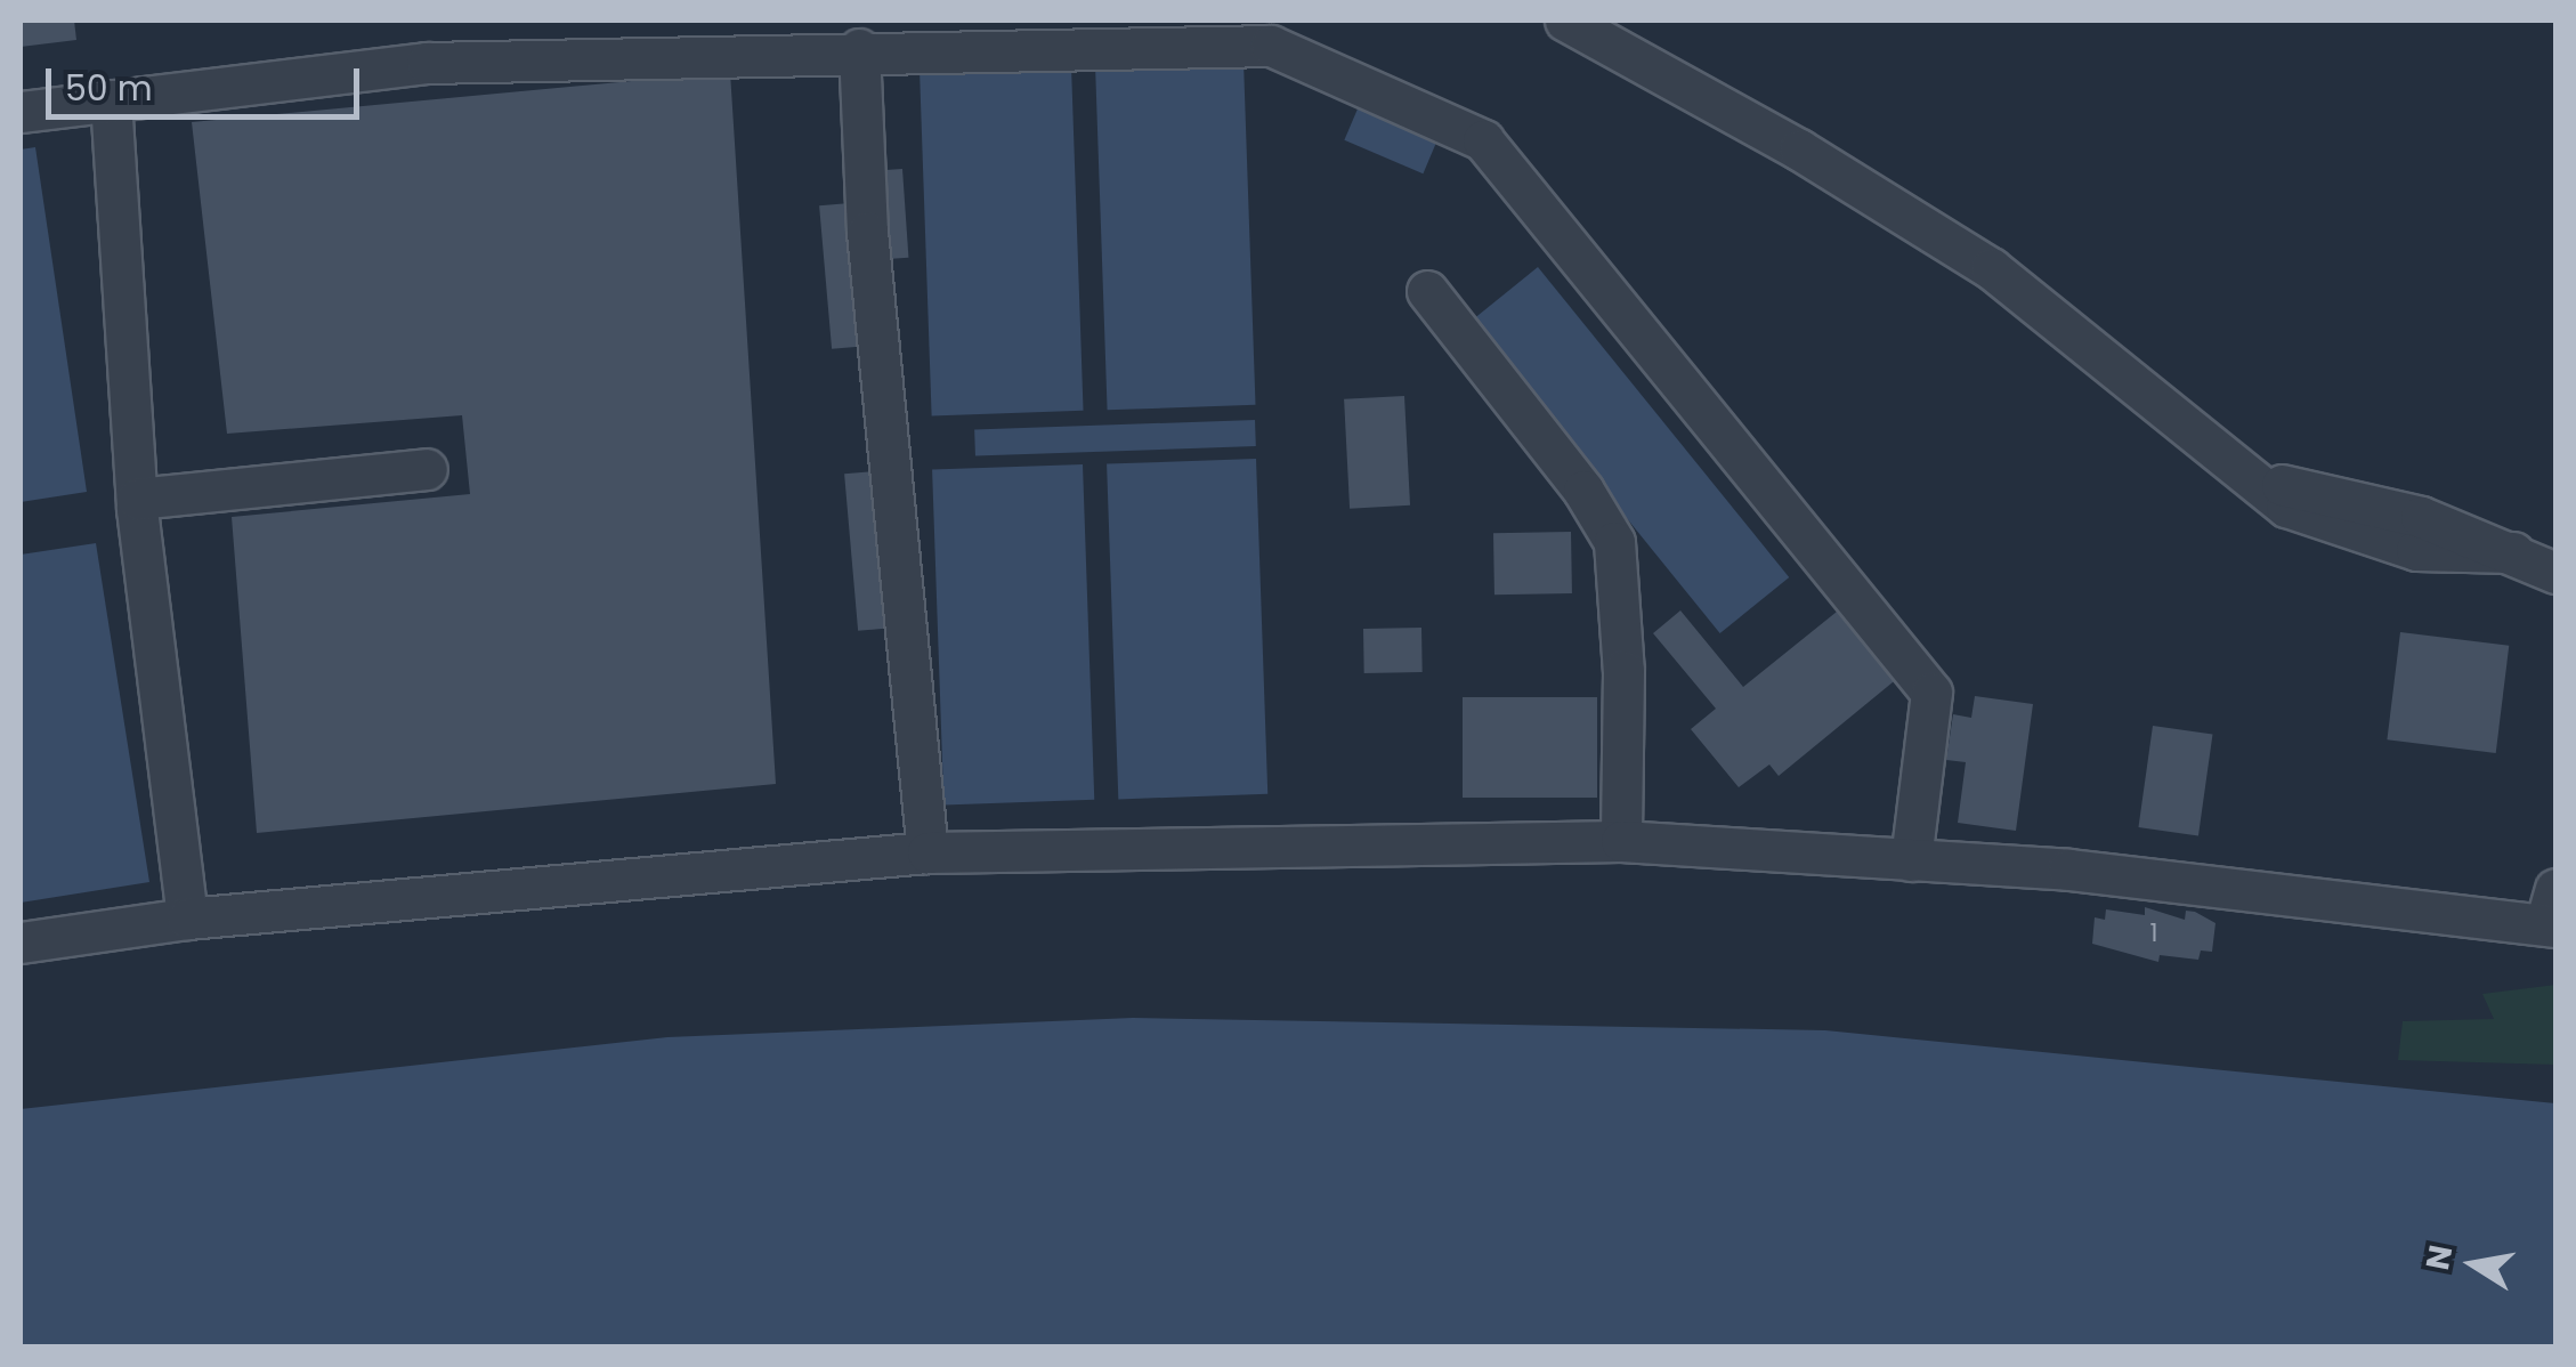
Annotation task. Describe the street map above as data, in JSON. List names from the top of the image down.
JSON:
{
  "house_numbers": ["1"],
  "scale_bar": "50 m",
  "north": "left"
}
